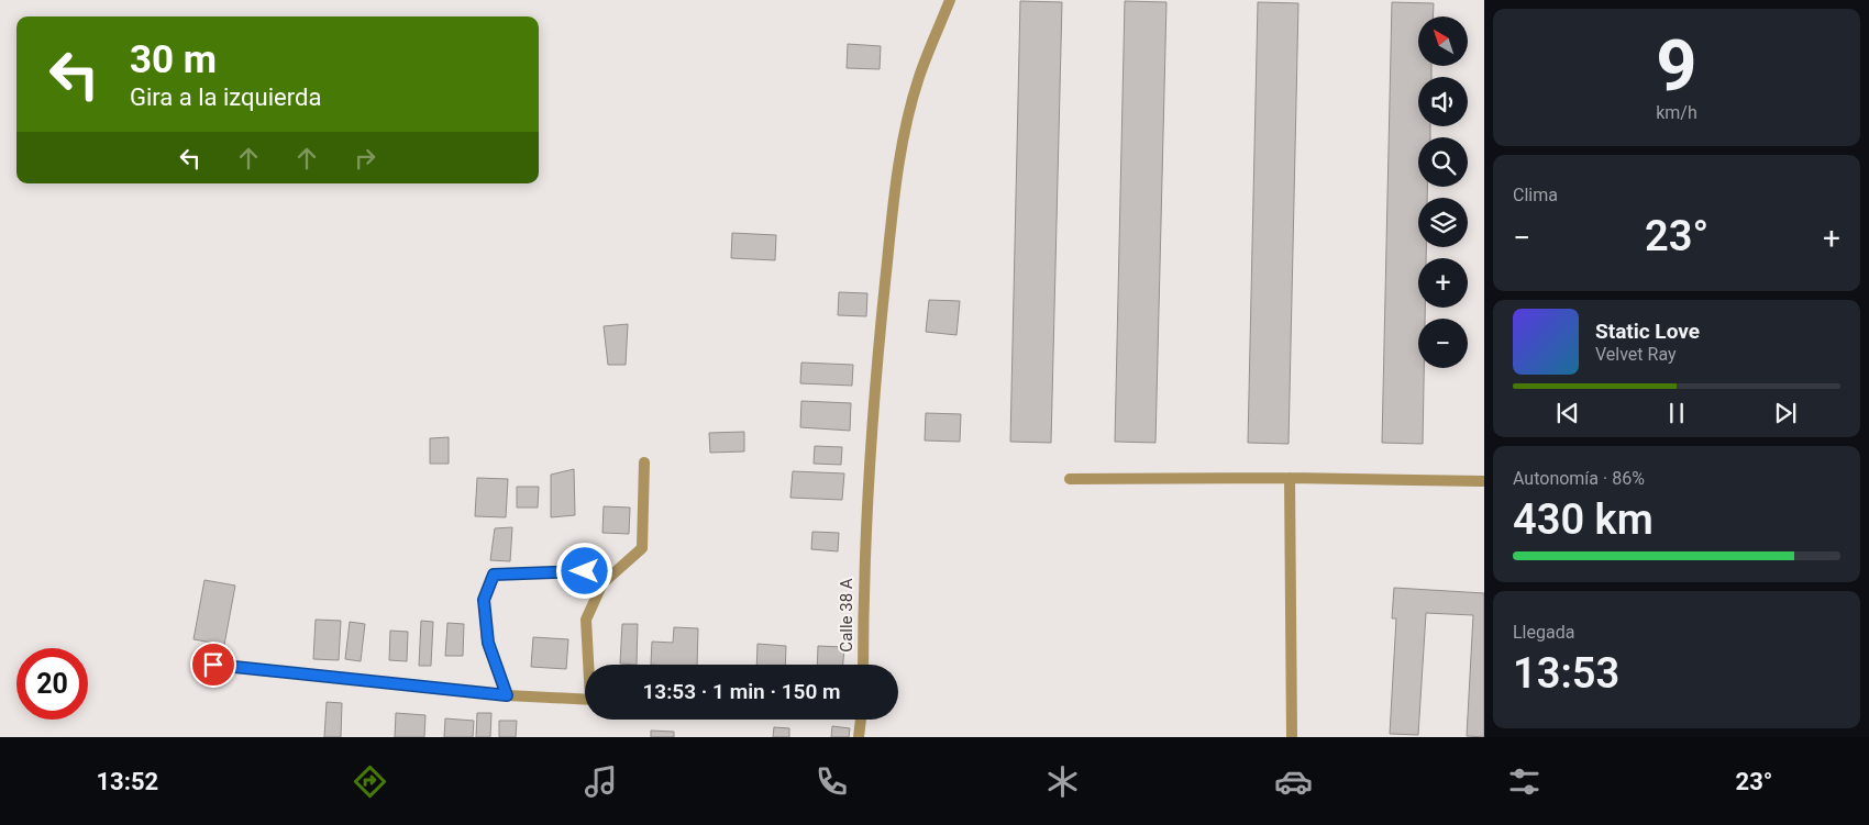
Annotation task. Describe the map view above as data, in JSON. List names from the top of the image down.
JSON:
{
  "streets": {
    "street": ["Calle 38 A"]
  },
  "north": "top left",
  "page": {
    "tile": [
      ["9", "km/h"],
      "Clima",
      ["Autonomía · 86%", "430 km"],
      ["Llegada", "13:53"]
    ],
    "map_buttons": ["+", "−"],
    "turn": ["30 m", "Gira a la izquierda"],
    "heat": ["−", "23°", "+"],
    "song": ["Static Love", "Velvet Ray"],
    "limit": "20",
    "trip": "13:53 · 1 min · 150 m",
    "tabs": ["13:52", "23°"]
  }
}
